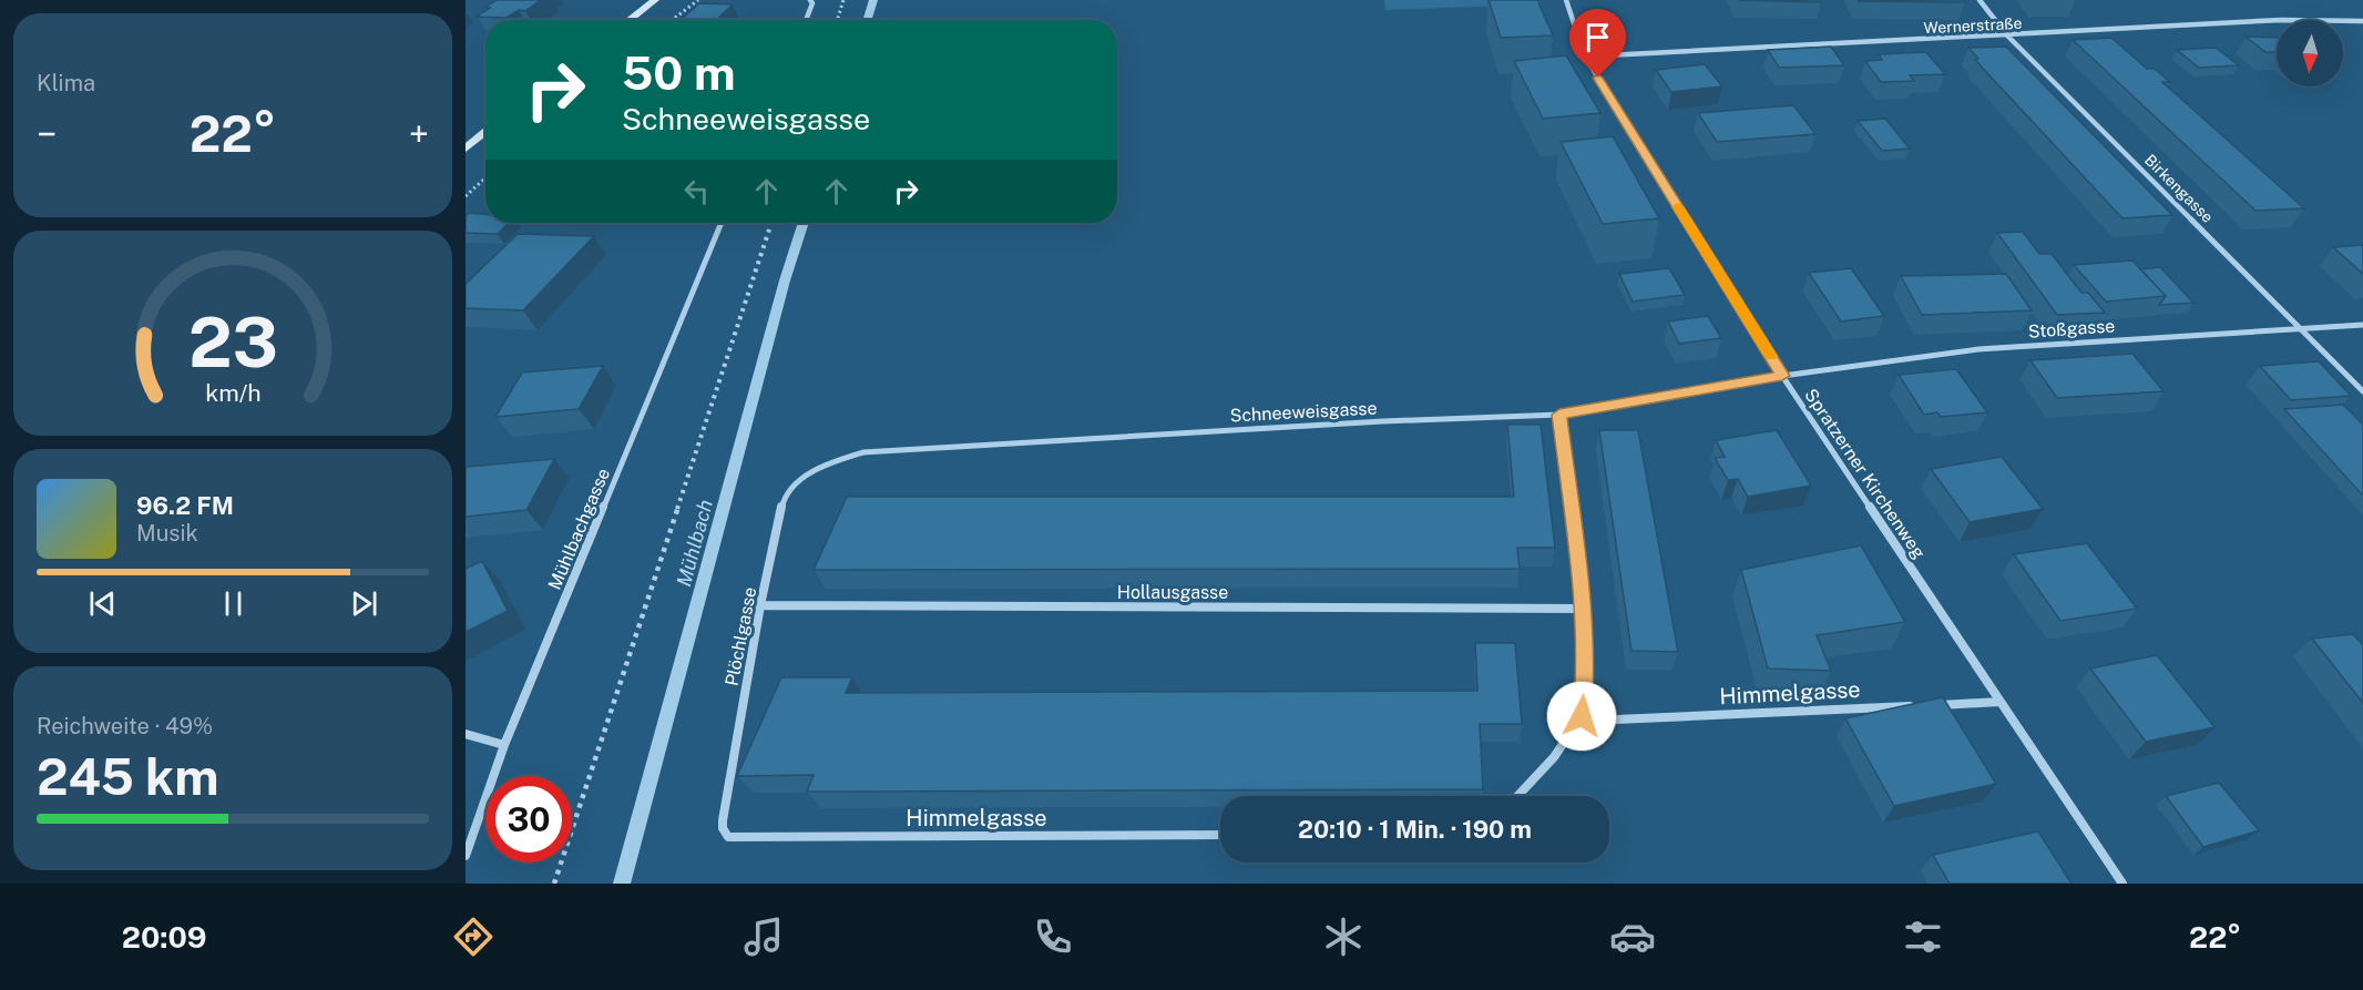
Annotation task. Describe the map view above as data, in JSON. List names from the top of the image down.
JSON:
{
  "streets": {
    "street": [
      "Wernerstraße",
      "Birkengasse",
      "Stoßgasse",
      "Schneeweisgasse",
      "Spratzerner Kirchenweg",
      "Mühlbachgasse",
      "Hollausgasse",
      "Plöchlgasse",
      "Himmelgasse"
    ]
  },
  "crossings": [
    ["Wernerstraße", "Birkengasse"],
    ["Wernerstraße", "Spratzerner Kirchenweg"],
    ["Birkengasse", "Stoßgasse"],
    ["Stoßgasse", "Schneeweisgasse"],
    ["Stoßgasse", "Spratzerner Kirchenweg"],
    ["Schneeweisgasse", "Spratzerner Kirchenweg"],
    ["Schneeweisgasse", "Plöchlgasse"],
    ["Hollausgasse", "Plöchlgasse"],
    ["Plöchlgasse", "Himmelgasse"]
  ],
  "water": ["Mühlbach"],
  "north": "bottom",
  "page": {
    "tile": [
      "Klima",
      ["Reichweite · 49%", "245 km"]
    ],
    "turn": ["50 m", "Schneeweisgasse"],
    "heat": ["−", "22°", "+"],
    "song": ["96.2 FM", "Musik"],
    "limit": "30",
    "trip": "20:10 · 1 Min. · 190 m",
    "tabs": ["20:09", "22°"],
    "gauge": ["23", "km/h"]
  }
}
